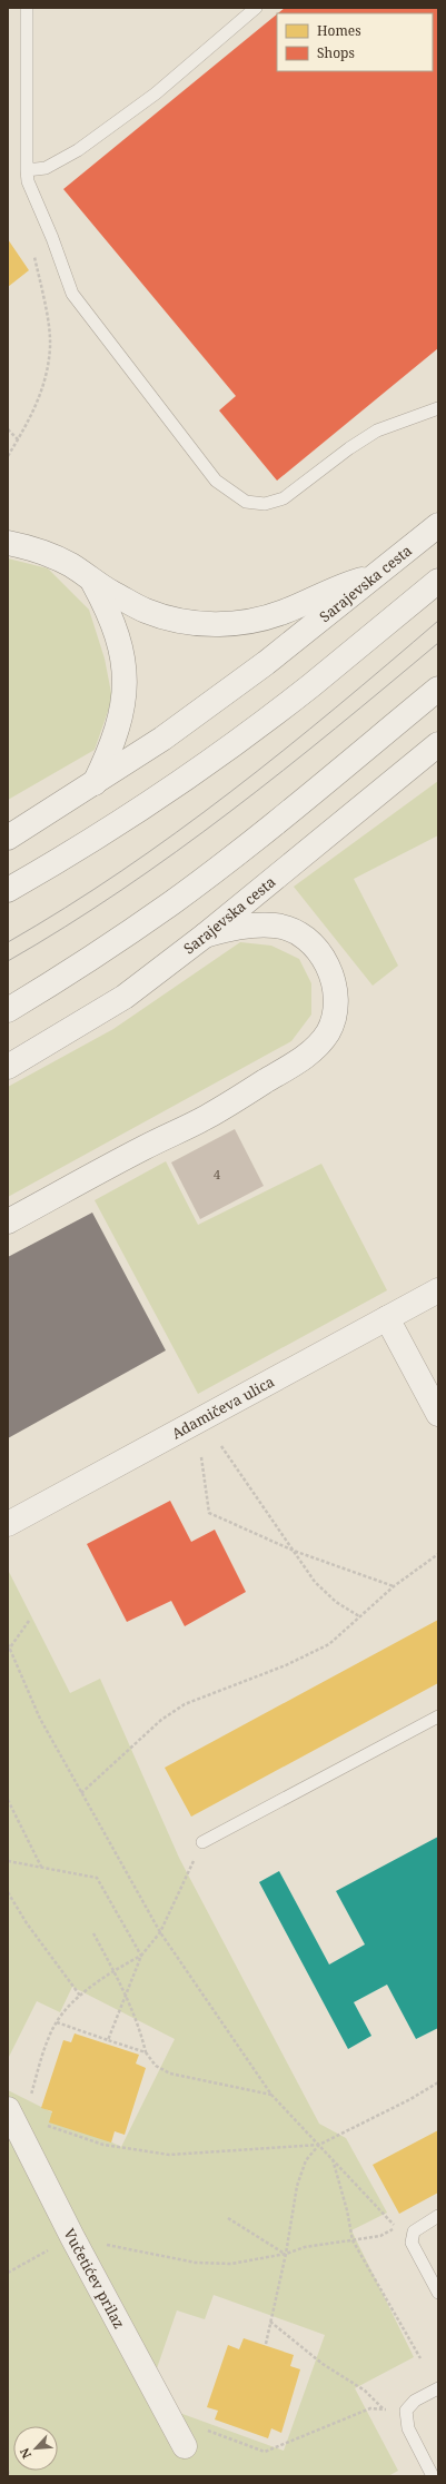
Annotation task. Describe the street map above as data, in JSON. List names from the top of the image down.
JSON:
{
  "streets": {
    "main road": ["Sarajevska cesta", "Adamičeva ulica", "Vučetićev prilaz"]
  },
  "house_numbers": ["4"],
  "legend": ["Homes", "Shops"],
  "north": "bottom left"
}
